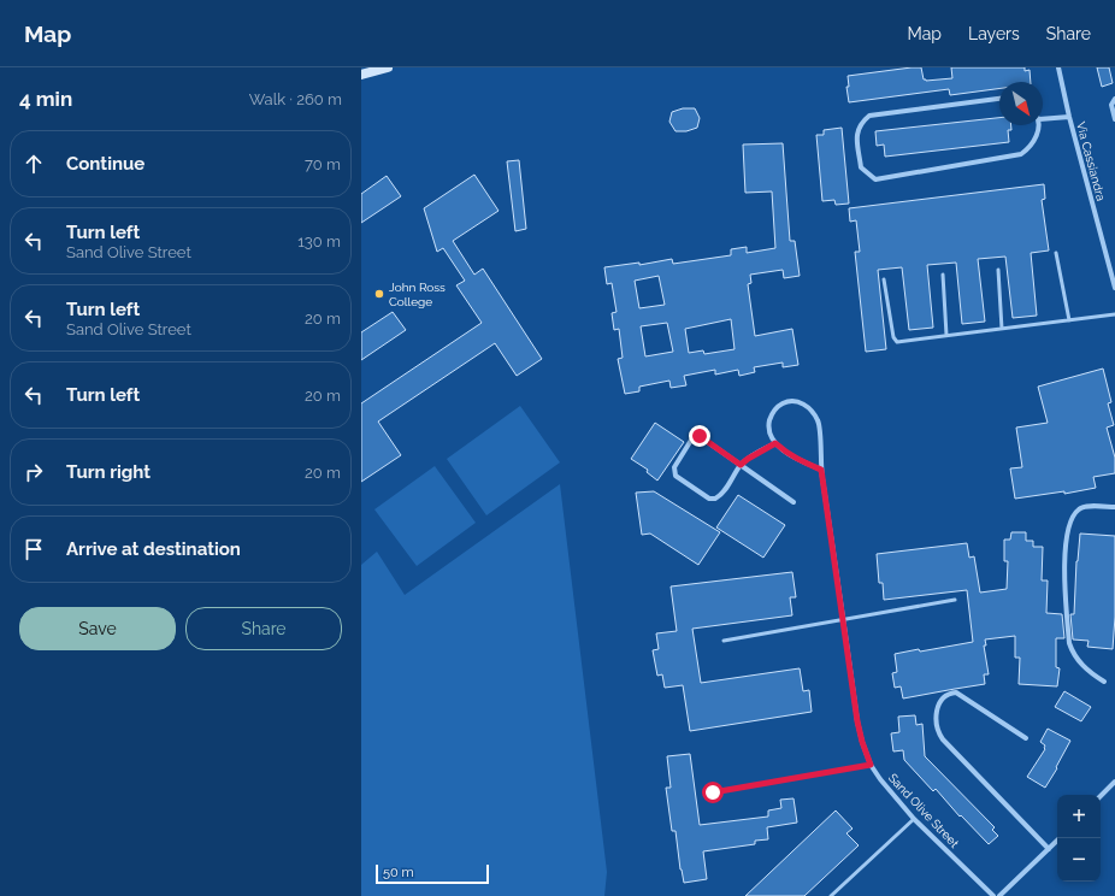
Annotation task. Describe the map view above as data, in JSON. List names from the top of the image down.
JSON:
{
  "streets": {
    "street": ["Via Cassiandra", "Sand Olive Street"]
  },
  "places": ["John Ross College"],
  "scale_bar": "50 m",
  "north": "bottom right",
  "page": {
    "header": "Map",
    "nav": ["Map", "Layers", "Share"],
    "heading": ["4 min", "Walk · 260 m"],
    "list": [
      ["Continue", "70 m"],
      ["Turn left", "Sand Olive Street", "130 m"],
      ["Turn left", "Sand Olive Street", "20 m"],
      ["Turn left", "20 m"],
      ["Turn right", "20 m"],
      "Arrive at destination"
    ],
    "buttons": ["Save", "Share"],
    "map_buttons": ["+", "−"],
    "scale": "50 m"
  }
}
